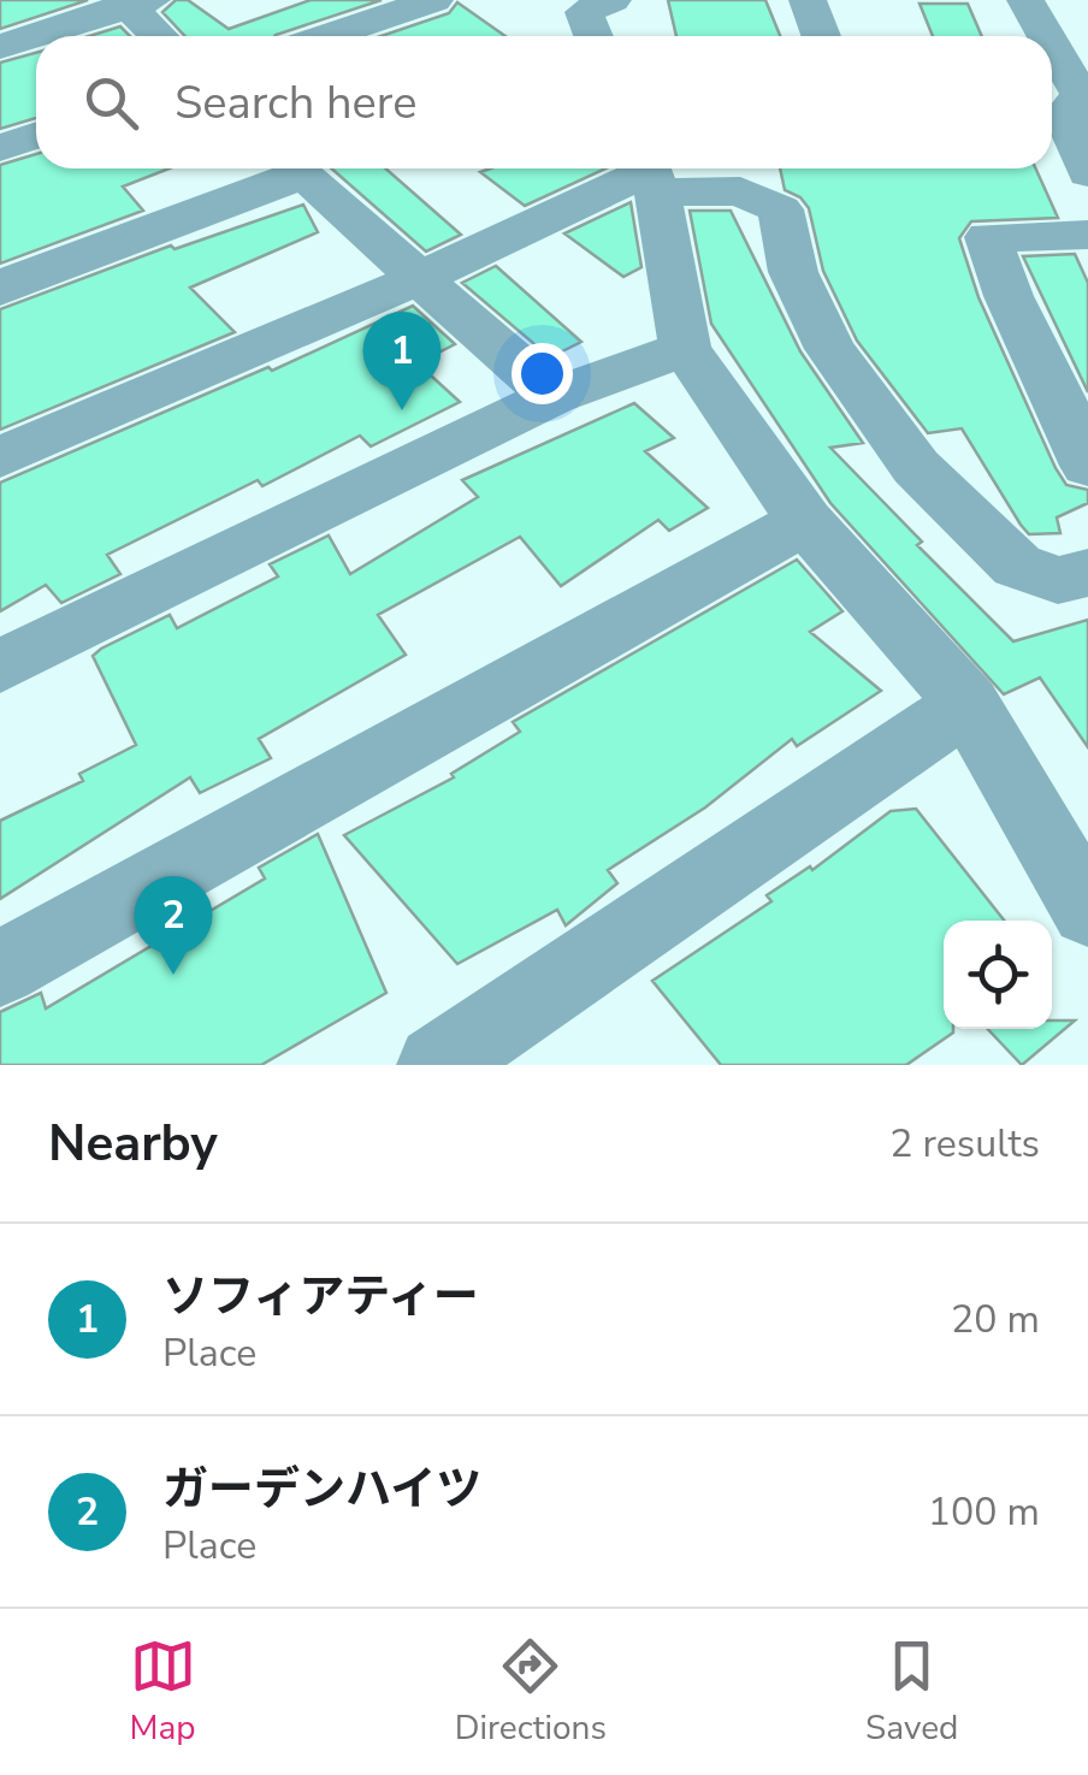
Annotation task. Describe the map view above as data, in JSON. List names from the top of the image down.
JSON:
{
  "page": {
    "search": "Search here",
    "pins": ["1", "2"],
    "heading": ["Nearby", "2 results"],
    "list": [
      {
        "mark": "1",
        "name": "ソフィアティー",
        "note": "Place",
        "value": "20 m"
      },
      {
        "mark": "2",
        "name": "ガーデンハイツ",
        "note": "Place",
        "value": "100 m"
      }
    ],
    "nav": ["Map", "Directions", "Saved"]
  }
}
